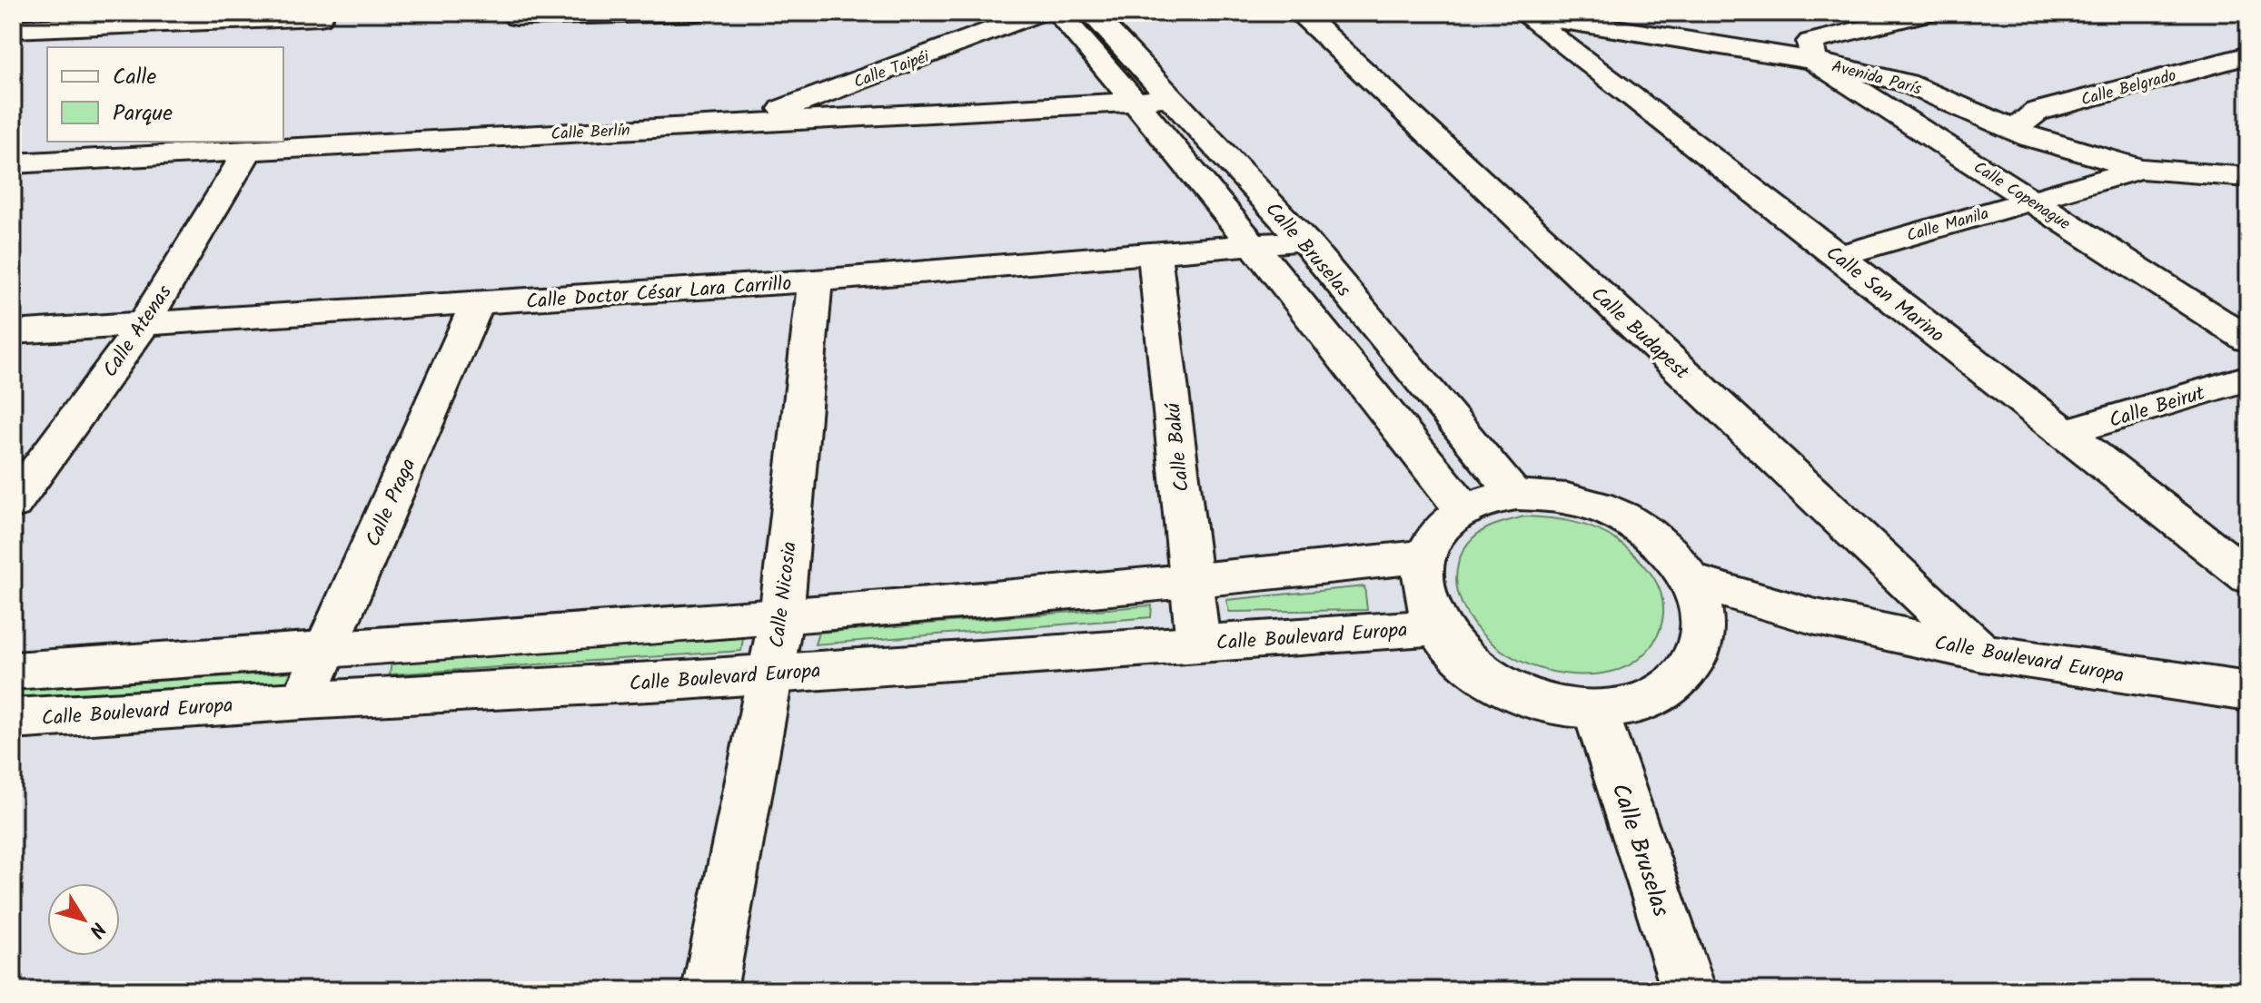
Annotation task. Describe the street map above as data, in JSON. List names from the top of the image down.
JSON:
{
  "streets": {
    "street": [
      "Calle Taipéi",
      "Avenida París",
      "Calle Belgrado",
      "Calle Berlín",
      "Calle Copenague",
      "Calle Manila",
      "Calle Bruselas",
      "Calle Doctor César Lara Carrillo",
      "Calle San Marino",
      "Calle Atenas",
      "Calle Budapest",
      "Calle Beirut",
      "Calle Bakú",
      "Calle Praga",
      "Calle Nicosia",
      "Calle Boulevard Europa"
    ]
  },
  "crossings": [
    ["Calle Taipéi", "Calle Berlín"],
    ["Avenida París", "Calle Belgrado"],
    ["Avenida París", "Calle Copenague"],
    ["Avenida París", "Calle Manila"],
    ["Avenida París", "Calle San Marino"],
    ["Calle Berlín", "Calle Bruselas"],
    ["Calle Berlín", "Calle Atenas"],
    ["Calle Copenague", "Calle Manila"],
    ["Calle Manila", "Calle San Marino"],
    ["Calle Bruselas", "Calle Doctor César Lara Carrillo"],
    ["Calle Bruselas", "Calle Boulevard Europa"],
    ["Calle Doctor César Lara Carrillo", "Calle Atenas"],
    ["Calle Doctor César Lara Carrillo", "Calle Bakú"],
    ["Calle Doctor César Lara Carrillo", "Calle Praga"],
    ["Calle Doctor César Lara Carrillo", "Calle Nicosia"],
    ["Calle San Marino", "Calle Beirut"],
    ["Calle Budapest", "Calle Boulevard Europa"],
    ["Calle Bakú", "Calle Boulevard Europa"],
    ["Calle Praga", "Calle Boulevard Europa"],
    ["Calle Nicosia", "Calle Boulevard Europa"]
  ],
  "legend": ["Calle", "Parque"],
  "north": "bottom right"
}
